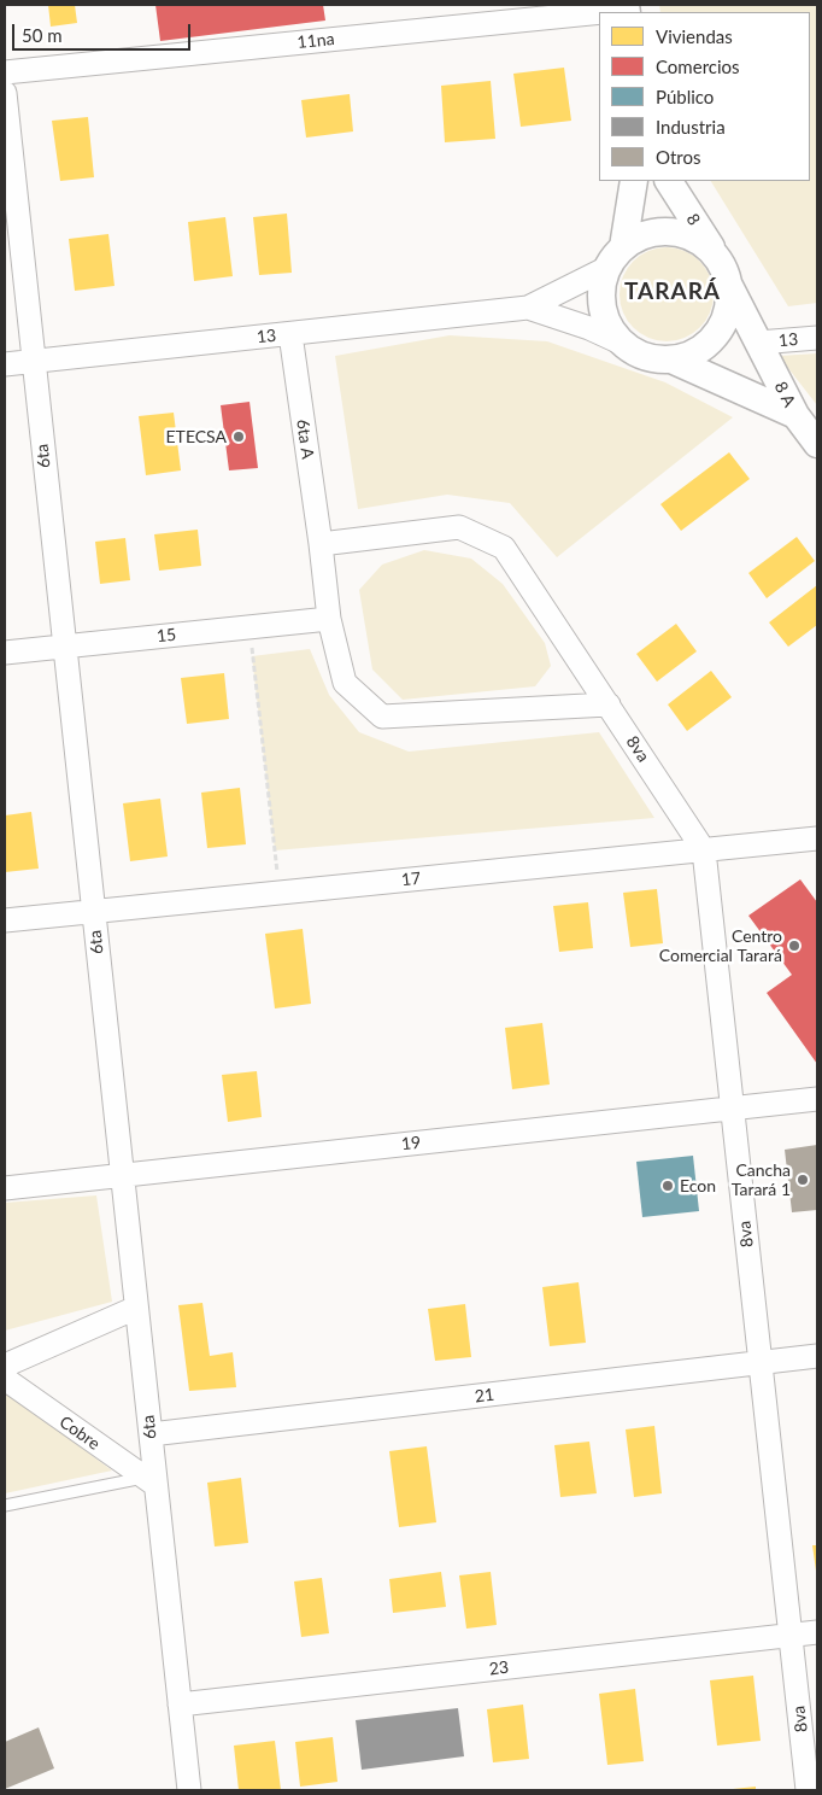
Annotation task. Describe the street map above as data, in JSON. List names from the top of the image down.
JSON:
{
  "streets": {
    "street": [
      "11na",
      "8",
      "13",
      "8 A",
      "6ta A",
      "6ta",
      "15",
      "8va",
      "17",
      "19",
      "21",
      "Cobre",
      "23"
    ]
  },
  "crossings": [
    ["8", "13"],
    ["8", "8 A"],
    ["13", "8 A"],
    ["13", "6ta A"],
    ["13", "6ta"],
    ["6ta A", "15"],
    ["6ta A", "8va"],
    ["6ta", "15"],
    ["6ta", "17"],
    ["6ta", "19"],
    ["6ta", "21"],
    ["6ta", "Cobre"],
    ["6ta", "23"],
    ["8va", "17"],
    ["8va", "19"],
    ["8va", "21"],
    ["8va", "23"]
  ],
  "districts": ["TARARÁ"],
  "places": [
    "ETECSA",
    "Centro Comercial Tarará",
    "Cancha Tarará 1",
    "Econ"
  ],
  "legend": [
    "Viviendas",
    "Comercios",
    "Público",
    "Industria",
    "Otros"
  ],
  "scale_bar": "50 m"
}
